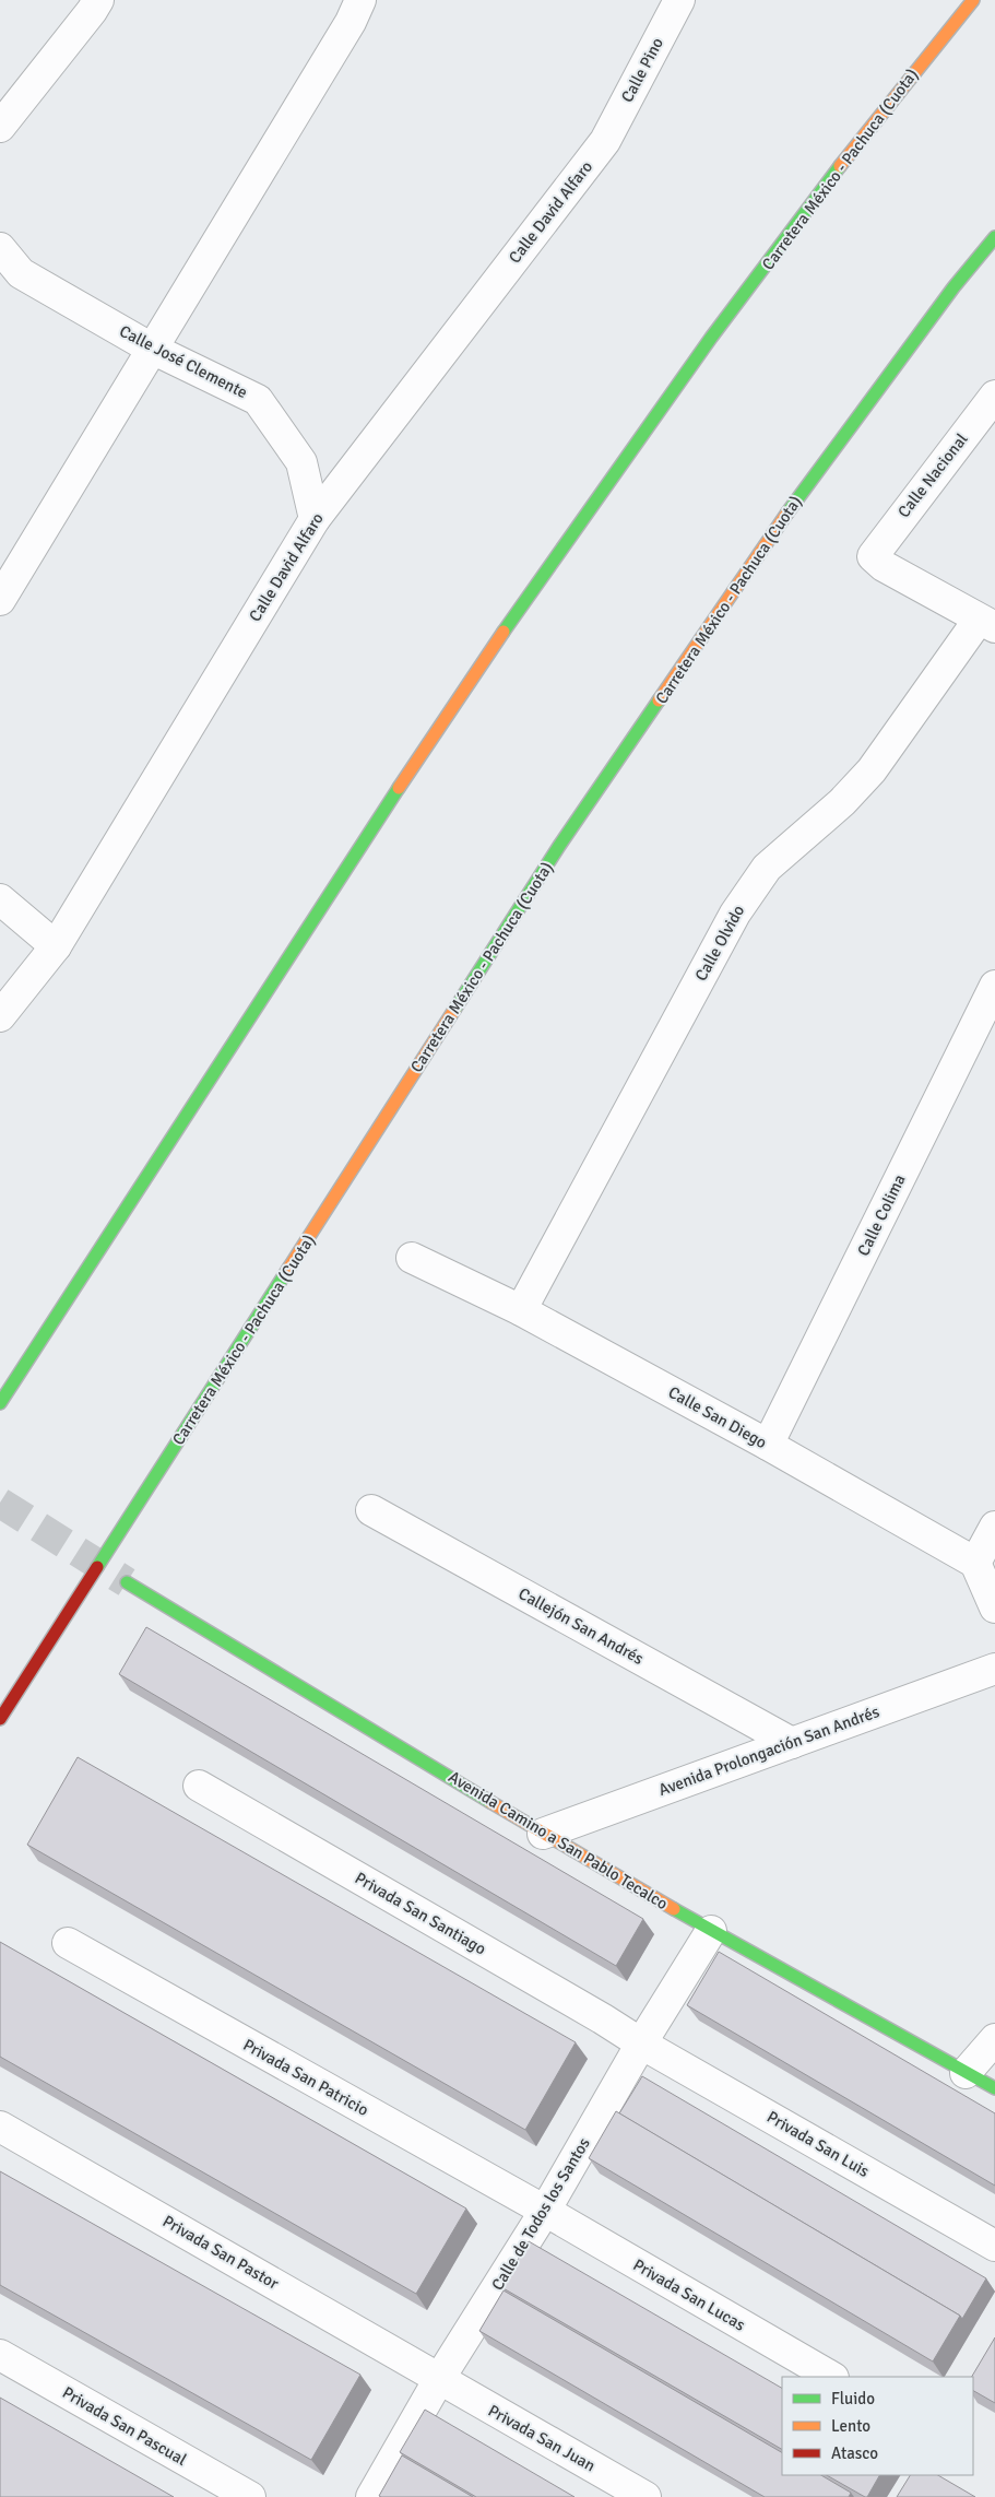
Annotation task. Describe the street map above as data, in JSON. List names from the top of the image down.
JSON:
{
  "streets": {
    "main road": ["Carretera México - Pachuca (Cuota)", "Avenida Camino a San Pablo Tecalco"],
    "street": [
      "Calle Pino",
      "Calle David Alfaro",
      "Calle José Clemente",
      "Calle Nacional",
      "Calle Olvido",
      "Calle Colima",
      "Calle San Diego",
      "Callejón San Andrés",
      "Avenida Prolongación San Andrés",
      "Privada San Santiago",
      "Privada San Patricio",
      "Privada San Luis",
      "Calle de Todos los Santos",
      "Privada San Pastor",
      "Privada San Lucas",
      "Privada San Pascual",
      "Privada San Juan"
    ]
  },
  "crossings": [
    ["Calle Pino", "Calle David Alfaro"],
    ["Calle David Alfaro", "Calle José Clemente"],
    ["Calle Nacional", "Calle Olvido"],
    ["Calle Olvido", "Calle San Diego"],
    ["Calle Colima", "Calle San Diego"],
    ["Callejón San Andrés", "Avenida Prolongación San Andrés"],
    ["Avenida Prolongación San Andrés", "Avenida Camino a San Pablo Tecalco"],
    ["Avenida Camino a San Pablo Tecalco", "Calle de Todos los Santos"],
    ["Privada San Santiago", "Privada San Luis"],
    ["Privada San Santiago", "Calle de Todos los Santos"],
    ["Privada San Patricio", "Calle de Todos los Santos"],
    ["Privada San Patricio", "Privada San Lucas"],
    ["Privada San Luis", "Calle de Todos los Santos"],
    ["Calle de Todos los Santos", "Privada San Pastor"],
    ["Calle de Todos los Santos", "Privada San Lucas"],
    ["Calle de Todos los Santos", "Privada San Juan"],
    ["Privada San Pastor", "Privada San Juan"]
  ],
  "legend": ["Fluido", "Lento", "Atasco"]
}
